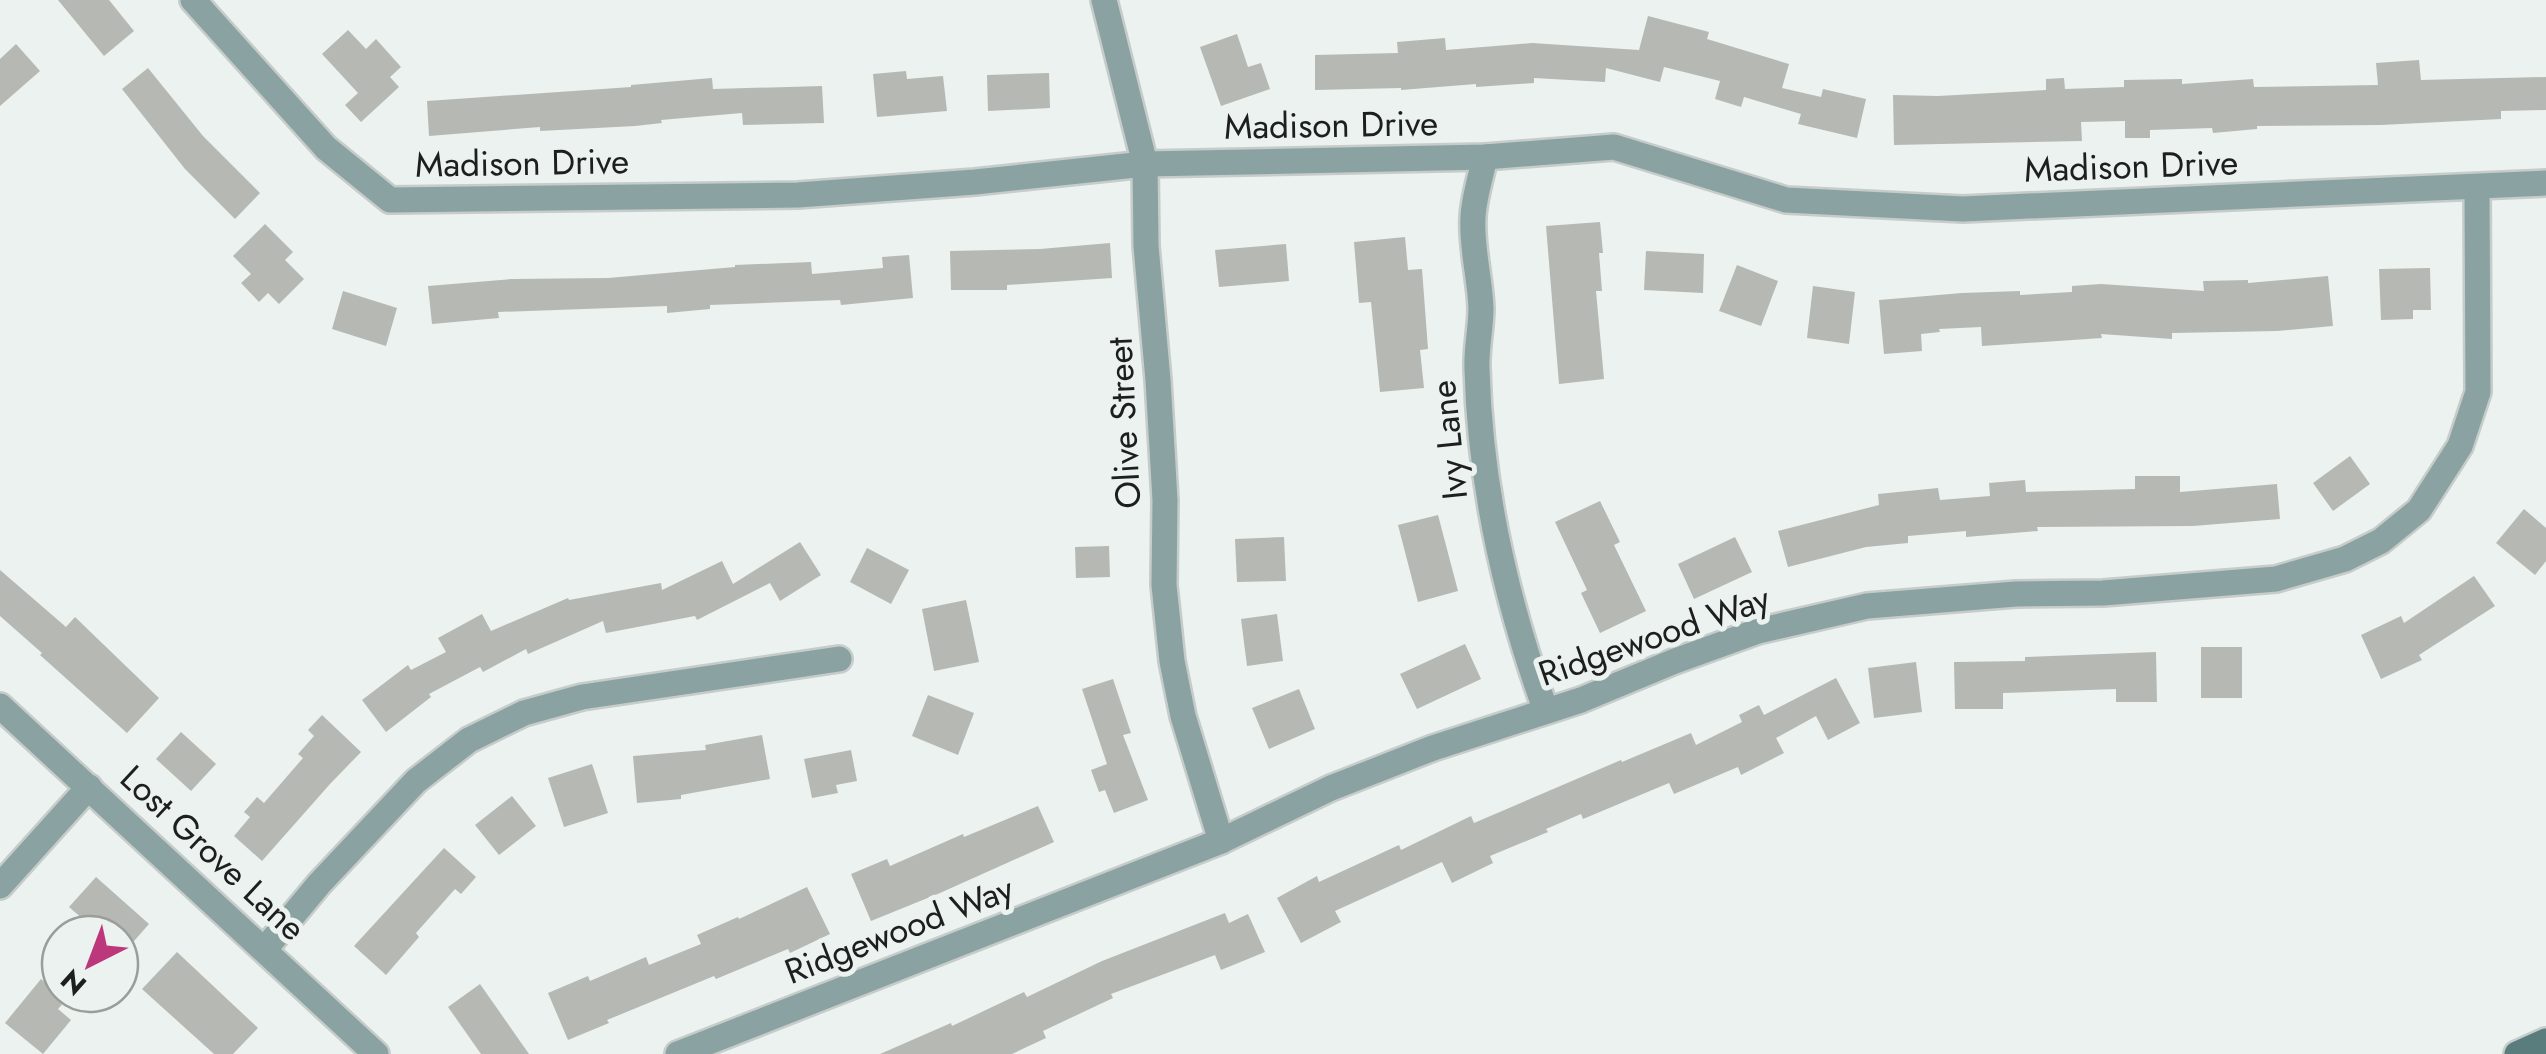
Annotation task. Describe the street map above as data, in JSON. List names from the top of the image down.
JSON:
{
  "streets": {
    "street": [
      "Madison Drive",
      "Olive Street",
      "Ivy Lane",
      "Ridgewood Way",
      "Lost Grove Lane"
    ]
  },
  "crossings": [
    ["Madison Drive", "Olive Street"],
    ["Madison Drive", "Ivy Lane"],
    ["Madison Drive", "Ridgewood Way"],
    ["Olive Street", "Ridgewood Way"],
    ["Ivy Lane", "Ridgewood Way"]
  ],
  "north": "bottom left"
}
